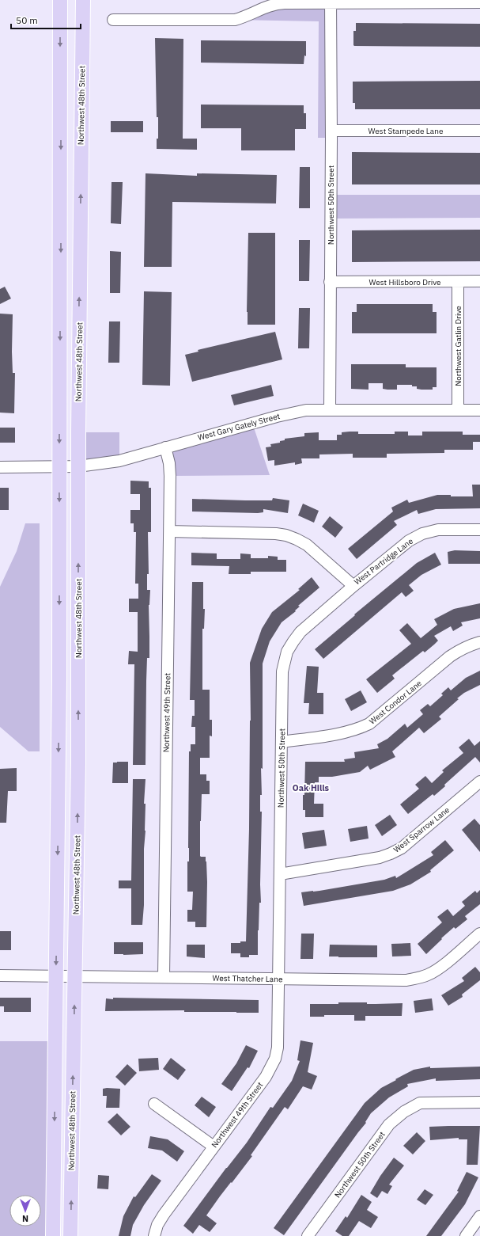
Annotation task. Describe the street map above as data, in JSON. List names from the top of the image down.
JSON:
{
  "streets": {
    "main road": ["Northwest 48th Street"],
    "street": [
      "West Stampede Lane",
      "Northwest 50th Street",
      "West Hillsboro Drive",
      "Northwest Gatlin Drive",
      "West Gary Gately Street",
      "West Partridge Lane",
      "West Condor Lane",
      "Northwest 49th Street",
      "West Sparrow Lane",
      "West Thatcher Lane"
    ]
  },
  "crossings": [
    ["Northwest 48th Street", "West Gary Gately Street"],
    ["Northwest 48th Street", "West Thatcher Lane"],
    ["West Stampede Lane", "Northwest 50th Street"],
    ["Northwest 50th Street", "West Hillsboro Drive"],
    ["Northwest 50th Street", "West Gary Gately Street"],
    ["Northwest 50th Street", "West Partridge Lane"],
    ["Northwest 50th Street", "West Condor Lane"],
    ["Northwest 50th Street", "Northwest 49th Street"],
    ["Northwest 50th Street", "West Sparrow Lane"],
    ["Northwest 50th Street", "West Thatcher Lane"],
    ["West Hillsboro Drive", "Northwest Gatlin Drive"],
    ["Northwest Gatlin Drive", "West Gary Gately Street"],
    ["West Gary Gately Street", "Northwest 49th Street"],
    ["West Partridge Lane", "Northwest 49th Street"],
    ["Northwest 49th Street", "West Thatcher Lane"]
  ],
  "districts": ["Oak Hills"],
  "scale_bar": "50 m",
  "north": "bottom"
}
